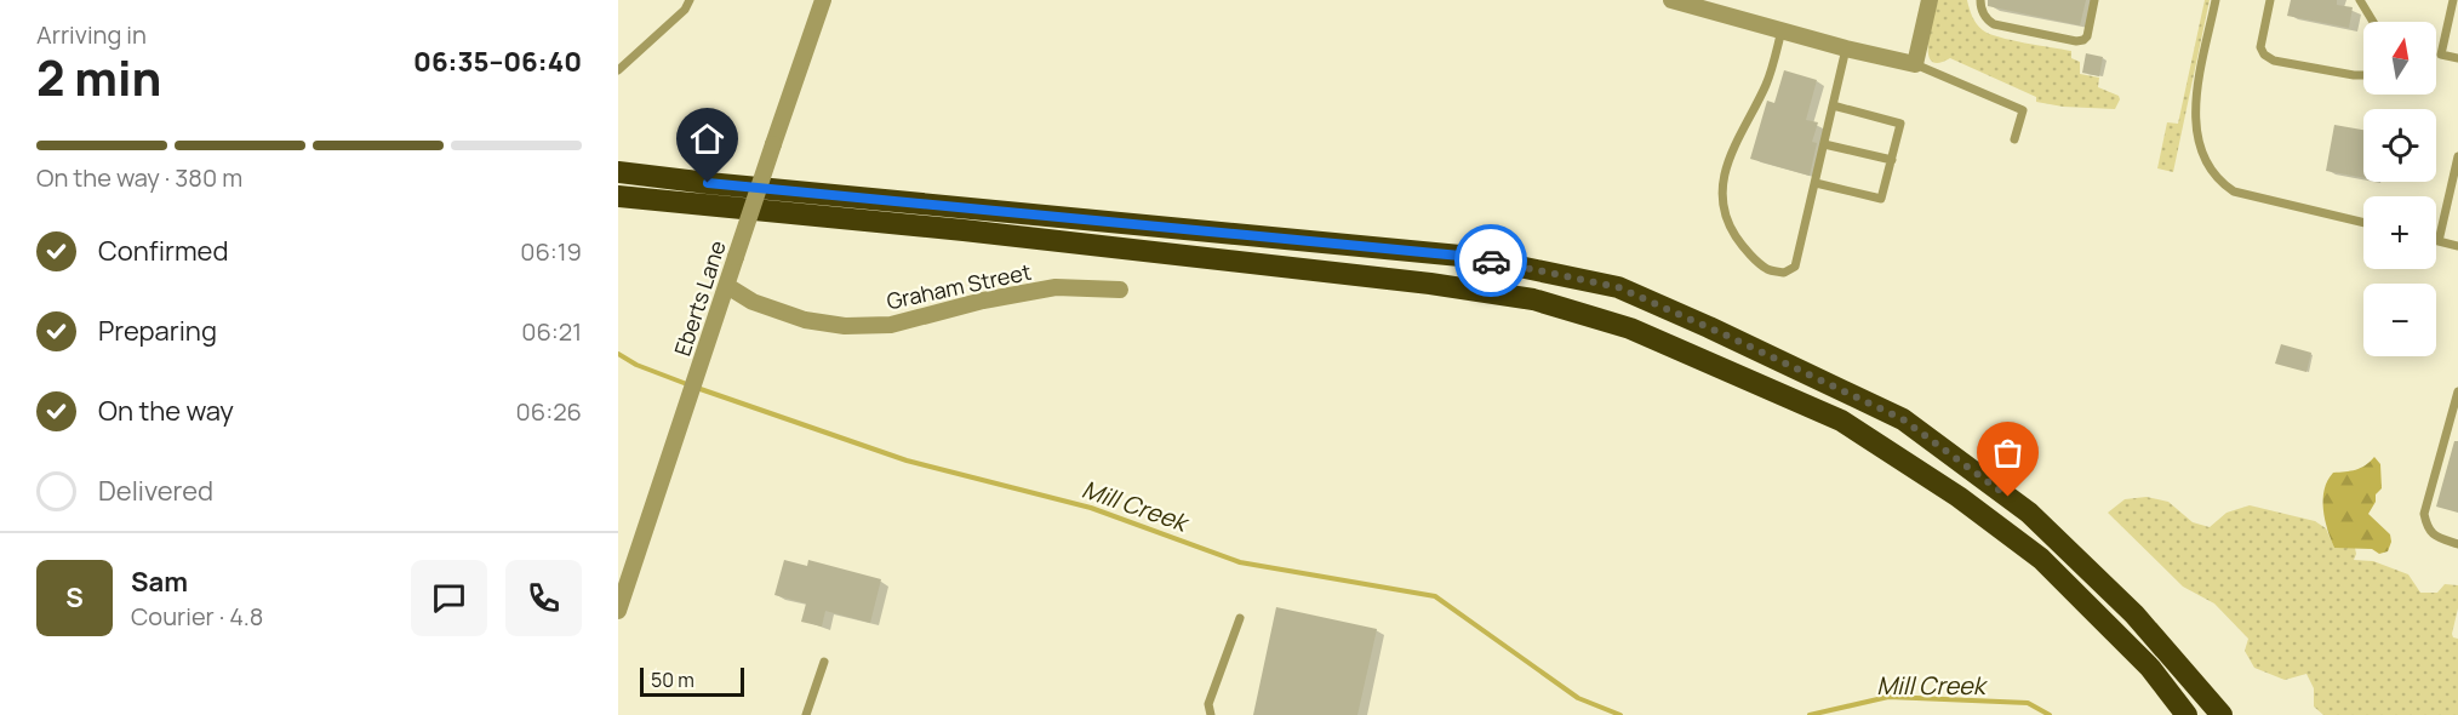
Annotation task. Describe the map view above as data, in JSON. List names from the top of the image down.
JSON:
{
  "streets": {
    "street": ["Graham Street", "Eberts Lane"]
  },
  "crossings": [
    ["Graham Street", "Eberts Lane"]
  ],
  "water": ["Mill Creek"],
  "scale_bar": "50 m",
  "north": "top",
  "page": {
    "heading": ["2 min", "Arriving in", "06:35–06:40"],
    "panel": ["Sam", "Courier · 4.8"],
    "map_buttons": ["+", "−"],
    "bar": "On the way · 380 m",
    "list": [
      ["Confirmed", "06:19"],
      ["Preparing", "06:21"],
      ["On the way", "06:26"],
      "Delivered"
    ],
    "round": "S",
    "scale": "50 m"
  }
}
